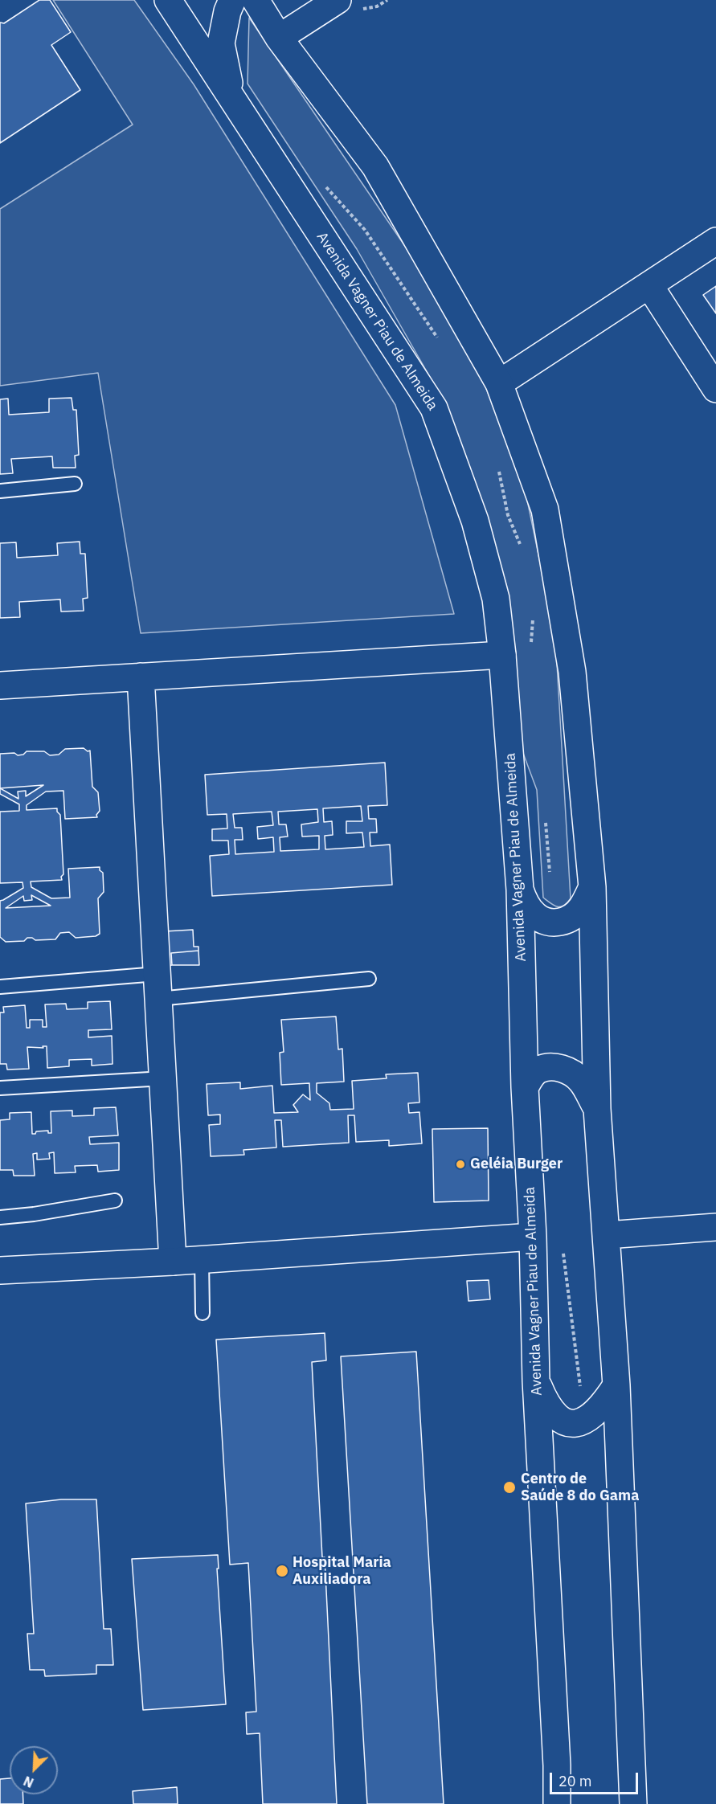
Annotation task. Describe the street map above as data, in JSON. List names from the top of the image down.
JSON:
{
  "streets": {
    "main road": ["Avenida Vagner Piau de Almeida"]
  },
  "places": ["Geléia Burger", "Centro de Saúde 8 do Gama", "Hospital Maria Auxiliadora"],
  "scale_bar": "20 m",
  "north": "bottom left"
}
